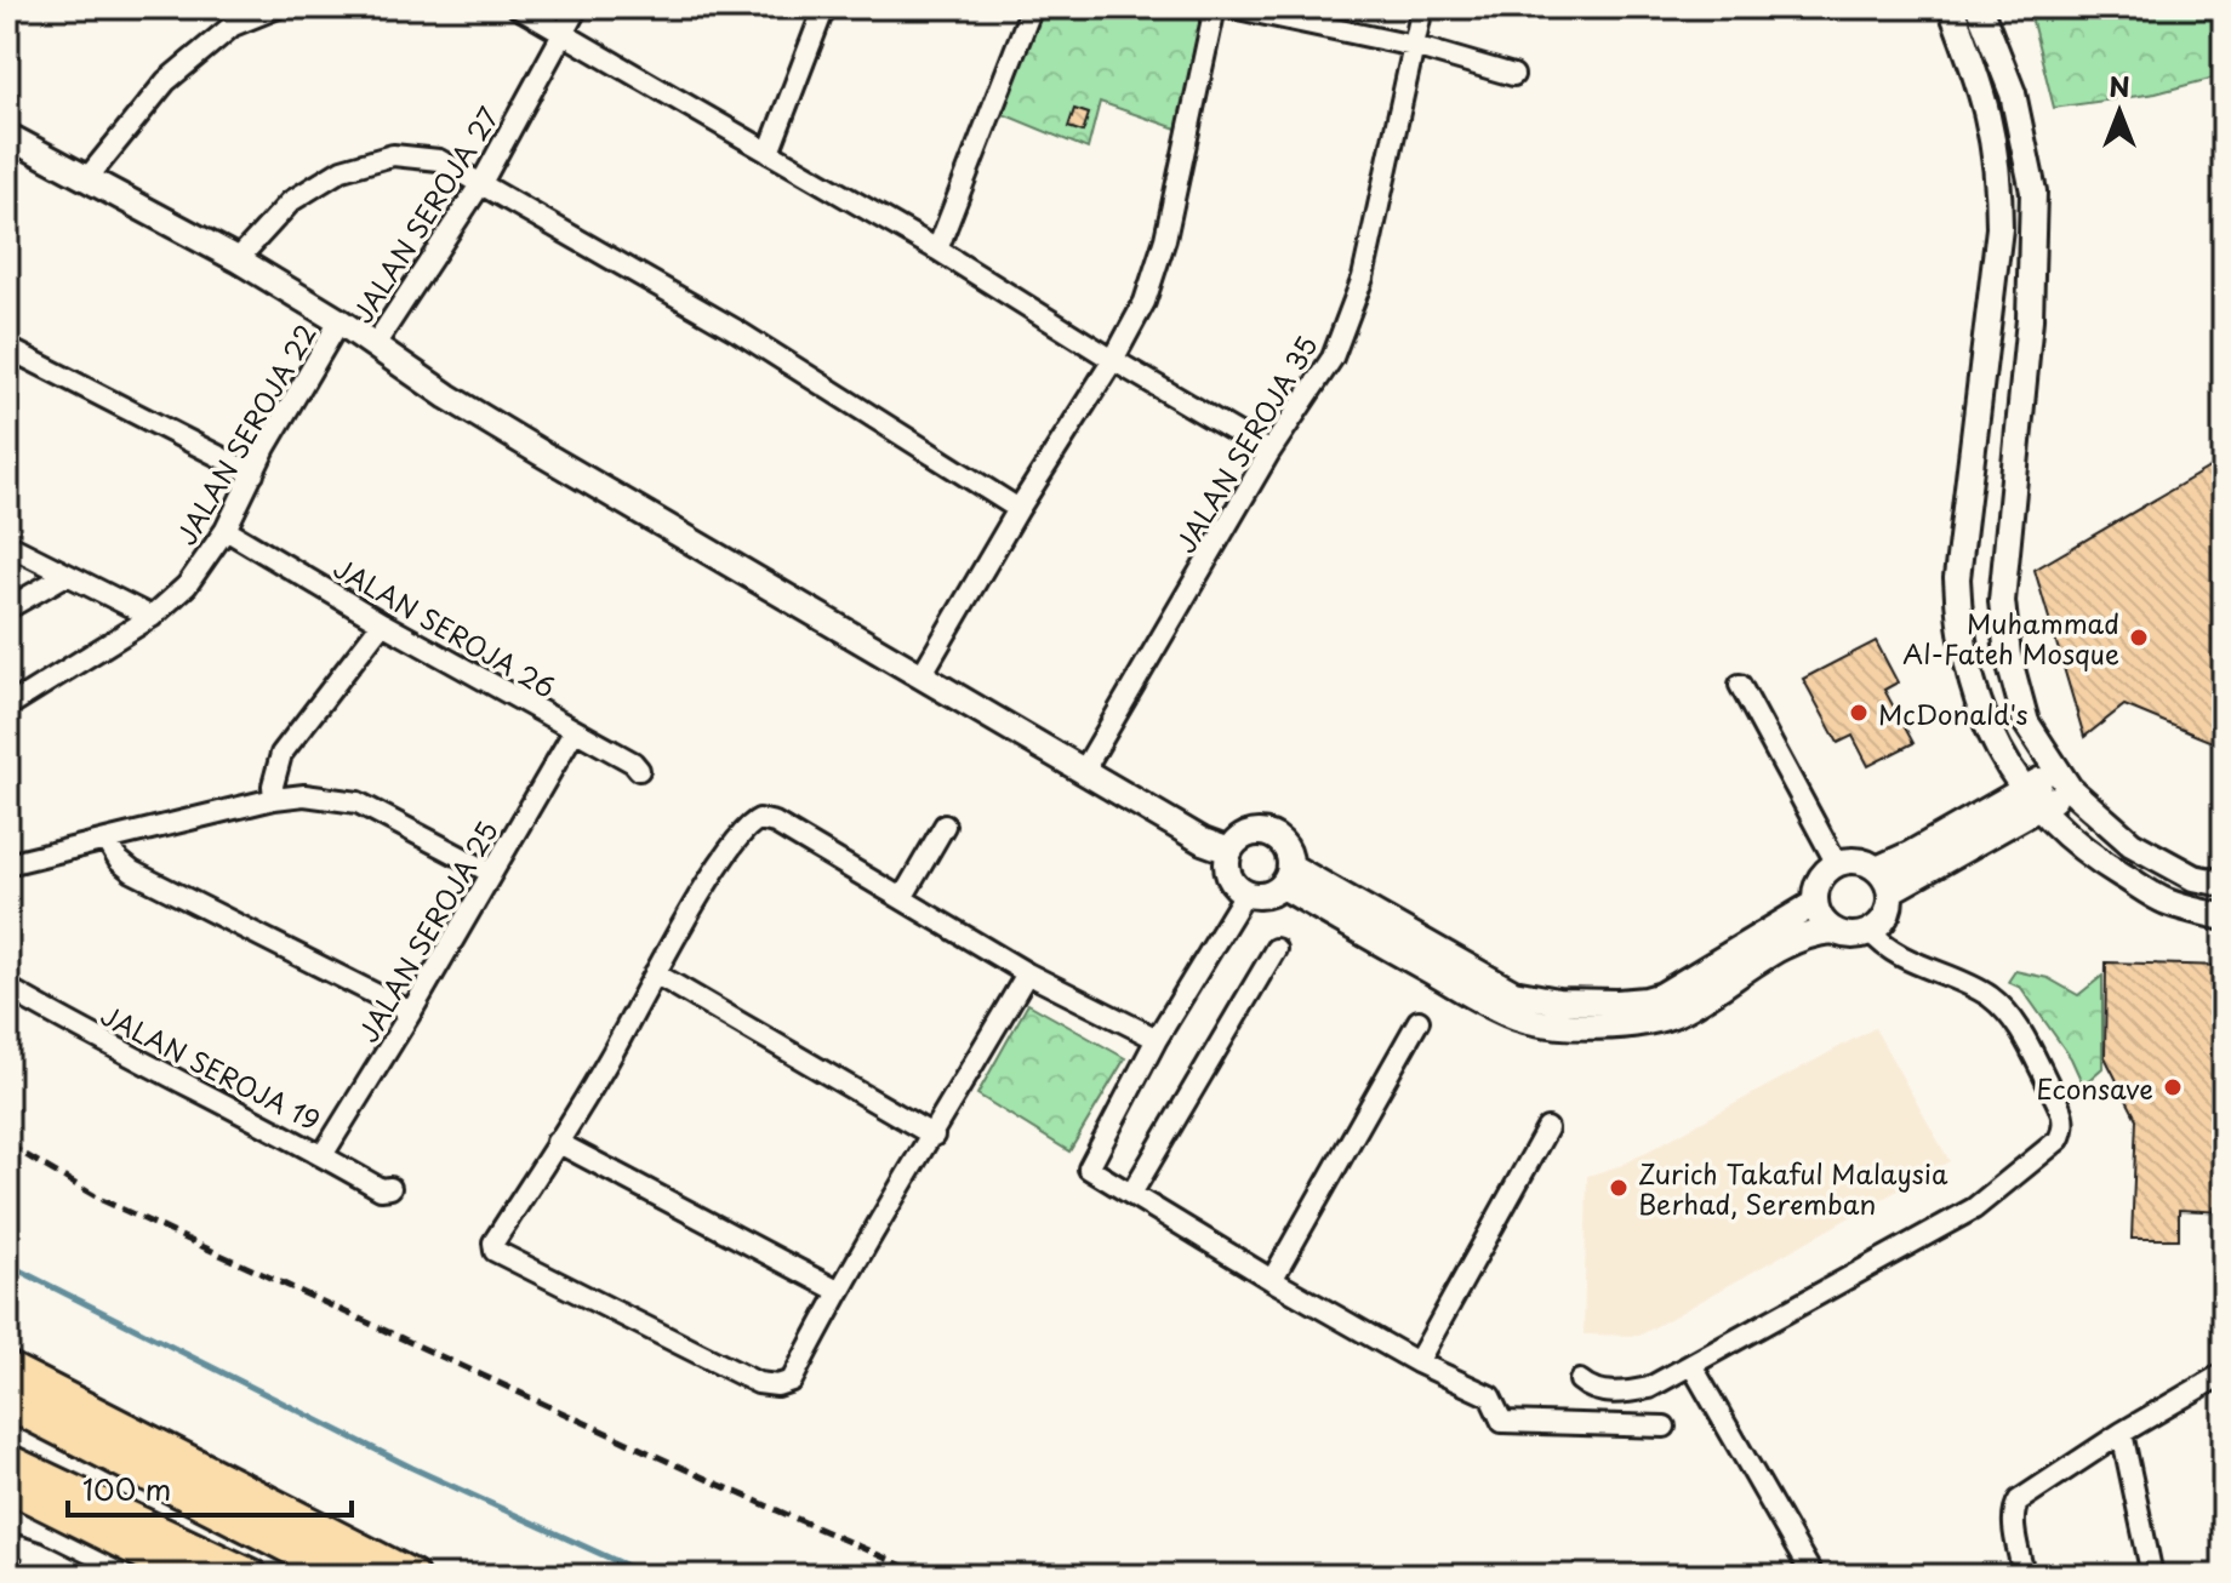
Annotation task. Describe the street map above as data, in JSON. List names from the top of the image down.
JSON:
{
  "streets": {
    "street": [
      "JALAN SEROJA 27",
      "JALAN SEROJA 22",
      "JALAN SEROJA 35",
      "JALAN SEROJA 26",
      "JALAN SEROJA 25",
      "JALAN SEROJA 19"
    ]
  },
  "crossings": [
    ["JALAN SEROJA 22", "JALAN SEROJA 26"],
    ["JALAN SEROJA 26", "JALAN SEROJA 25"],
    ["JALAN SEROJA 25", "JALAN SEROJA 19"]
  ],
  "places": [
    "Muhammad Al-Fateh Mosque",
    "McDonald's",
    "Econsave",
    "Zurich Takaful Malaysia Berhad, Seremban"
  ],
  "scale_bar": "100 m",
  "north": "top"
}
